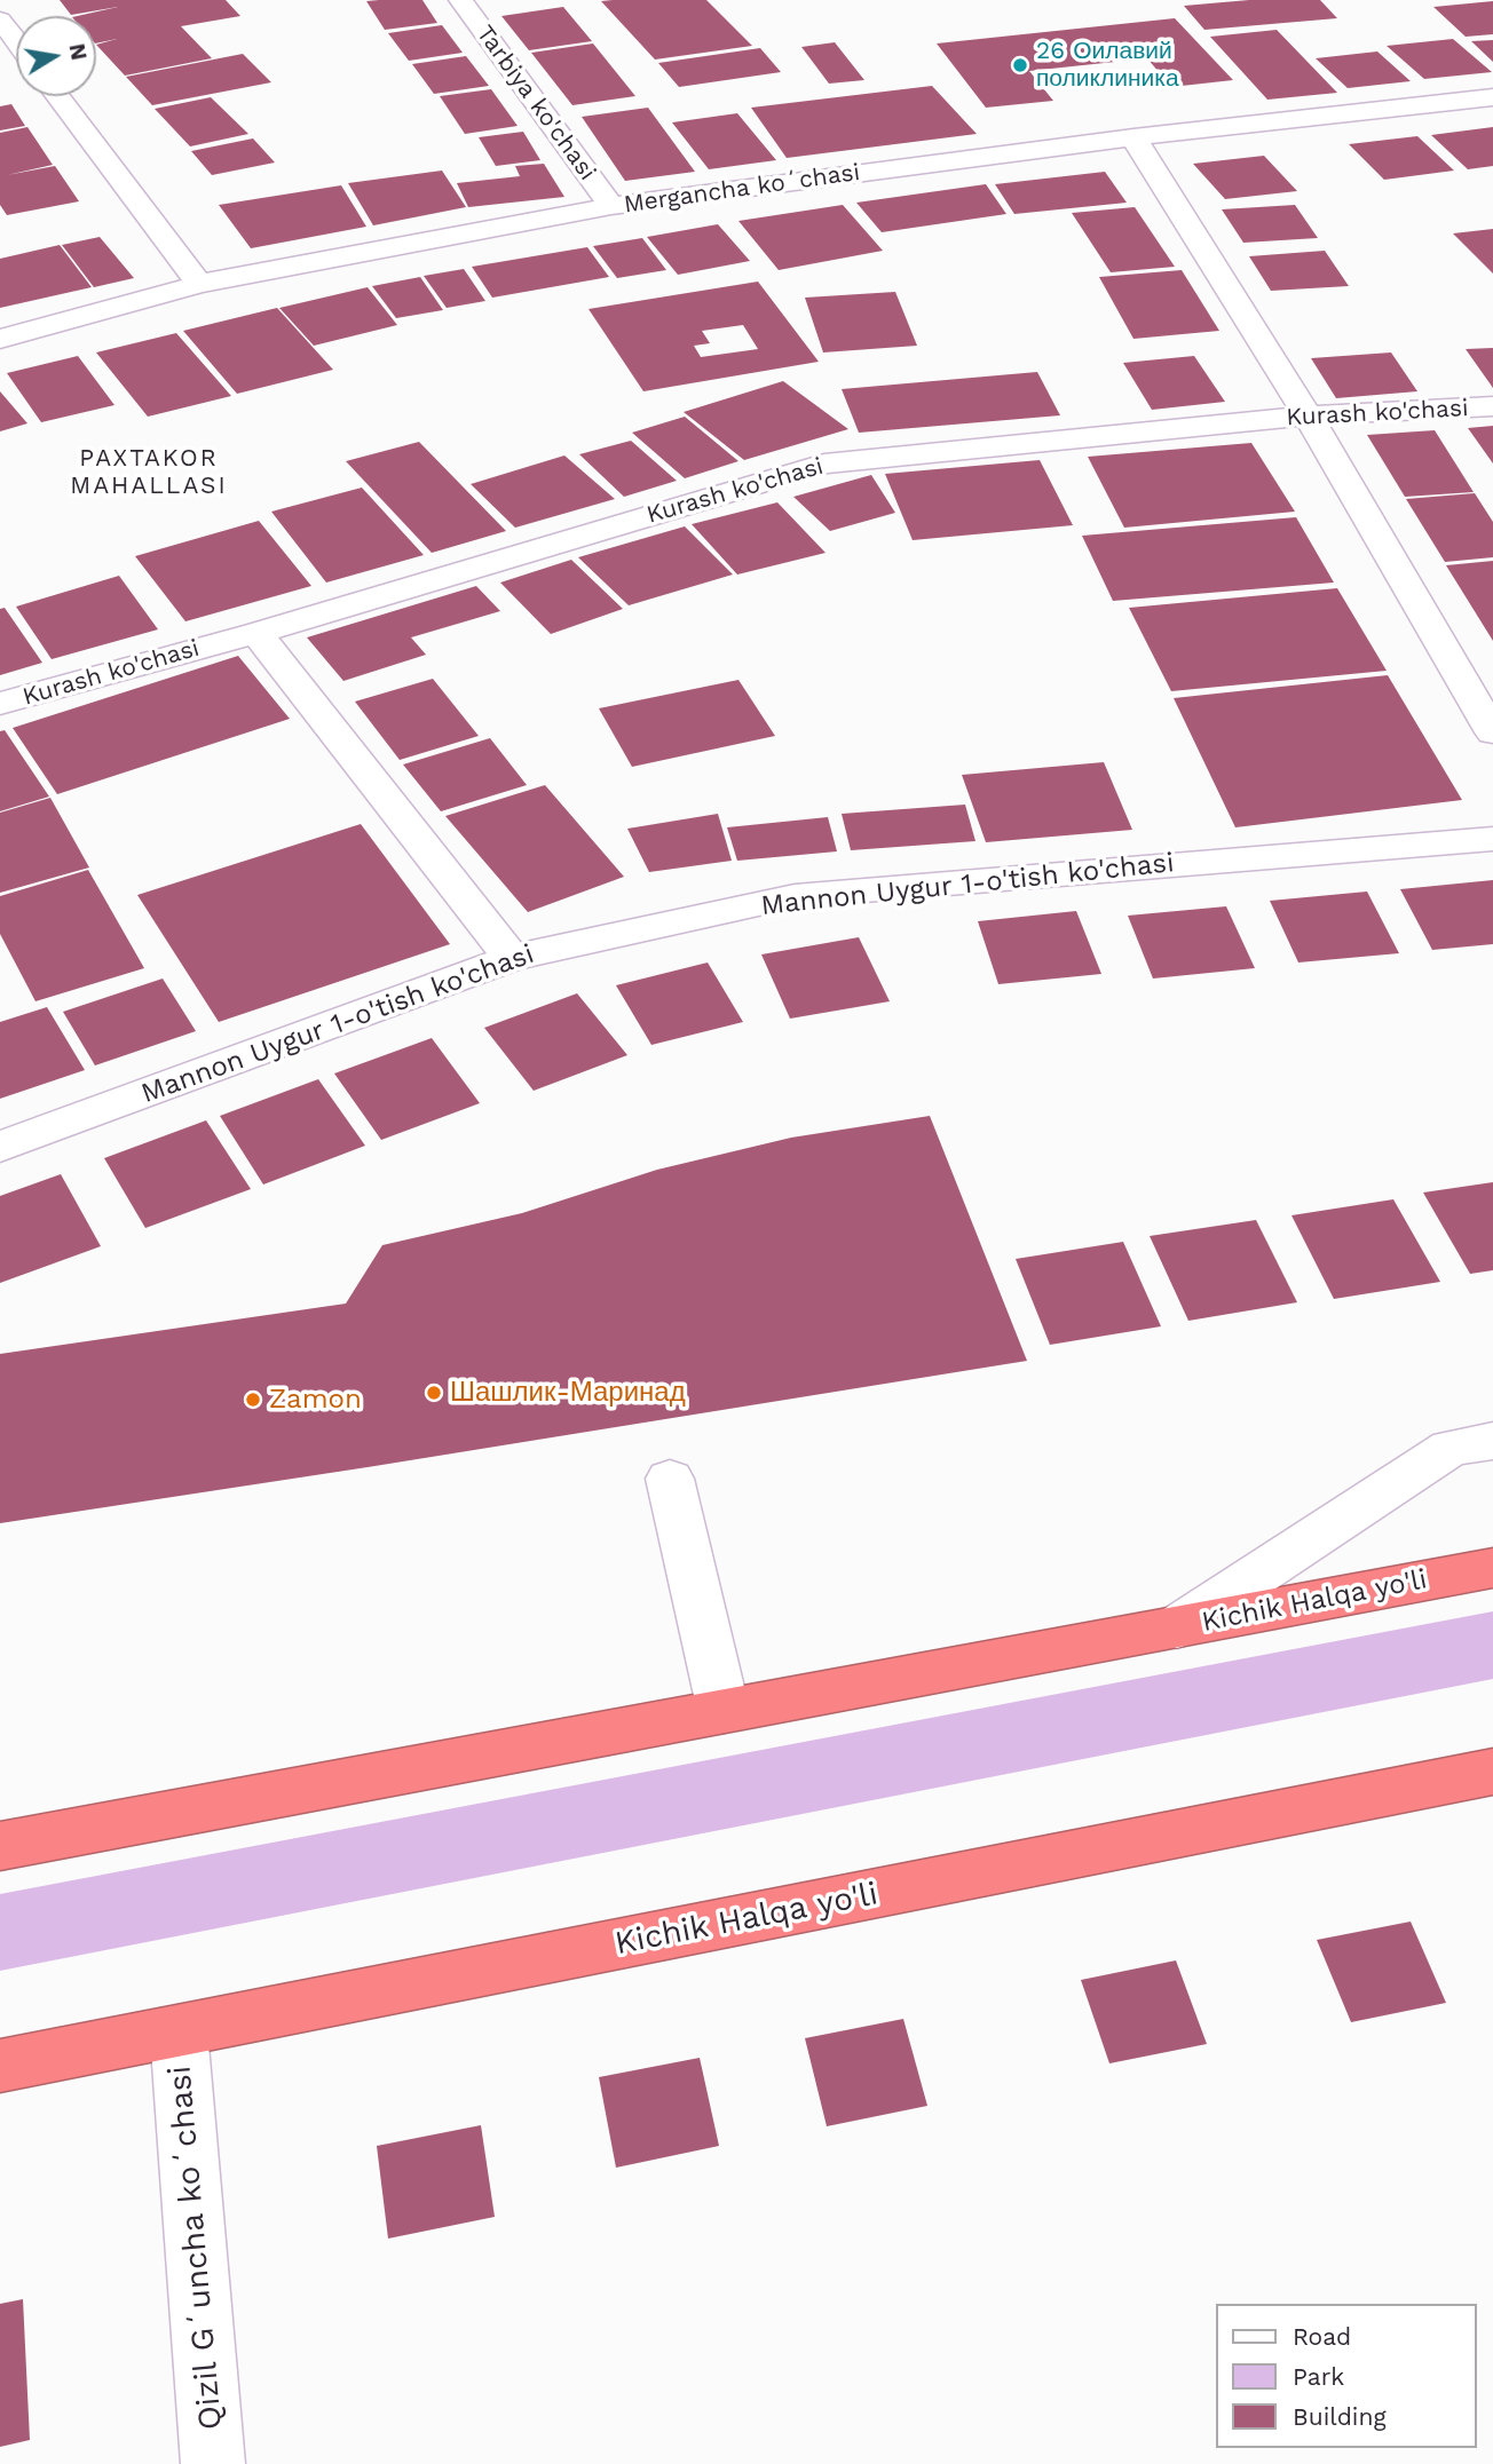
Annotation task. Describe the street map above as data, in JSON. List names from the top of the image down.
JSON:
{
  "streets": {
    "highway": ["Kichik Halqa yo'li"],
    "street": [
      "Tarbiya ko'chasi",
      "Mergancha koʻchasi",
      "Kurash ko'chasi",
      "Mannon Uygur 1-o'tish ko'chasi",
      "Qizil Gʻuncha koʻchasi"
    ]
  },
  "crossings": [
    ["Tarbiya ko'chasi", "Mergancha koʻchasi"],
    ["Kichik Halqa yo'li", "Qizil Gʻuncha koʻchasi"]
  ],
  "districts": ["PAXTAKOR MAHALLASI"],
  "places": ["26 Оилавий поликлиника", "Шашлик-Маринад", "Zamon"],
  "legend": ["Road", "Park", "Building"],
  "north": "right"
}
